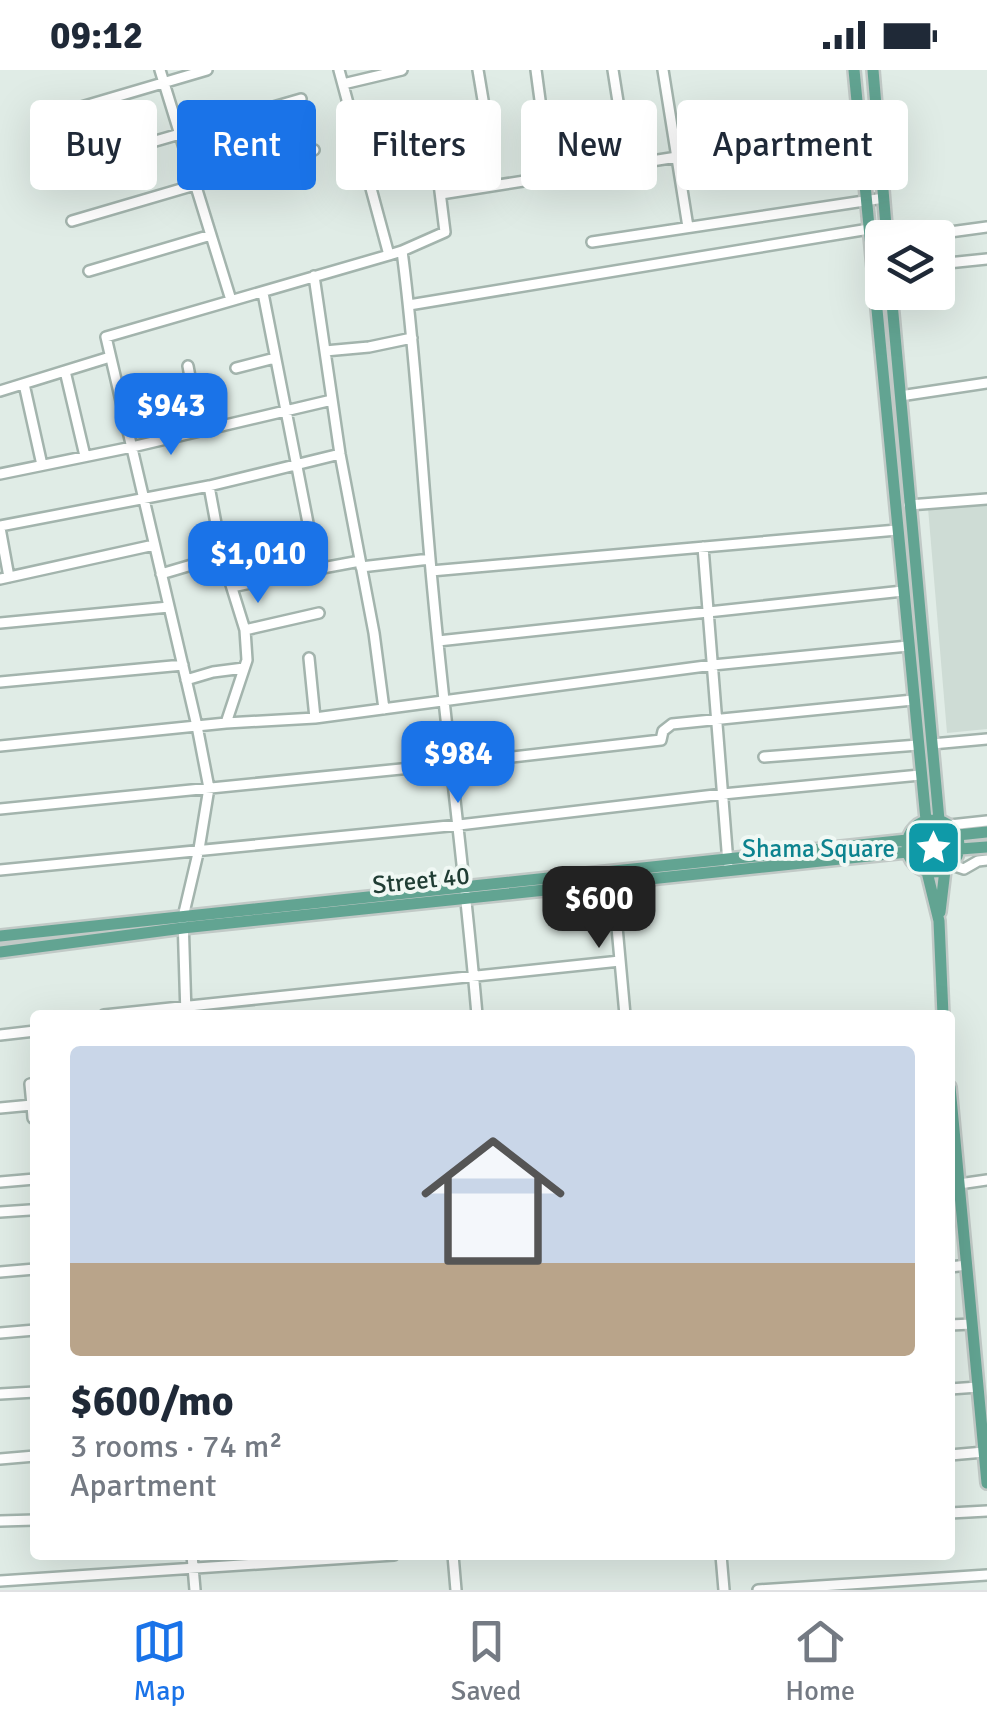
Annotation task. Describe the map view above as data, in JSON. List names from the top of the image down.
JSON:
{
  "streets": {
    "main road": ["Street 40"]
  },
  "places": {
    "place": ["Shama Square"]
  },
  "page": {
    "status": "09:12",
    "chip": [
      "Buy",
      "Rent",
      "Filters",
      "New",
      "Apartment"
    ],
    "price": [
      "$943",
      "$1,010",
      "$984",
      "$600"
    ],
    "list": [
      {
        "name": "$600/mo",
        "note": "3 rooms · 74 m² · Apartment"
      }
    ],
    "tabs": ["Map", "Saved", "Home"]
  }
}
